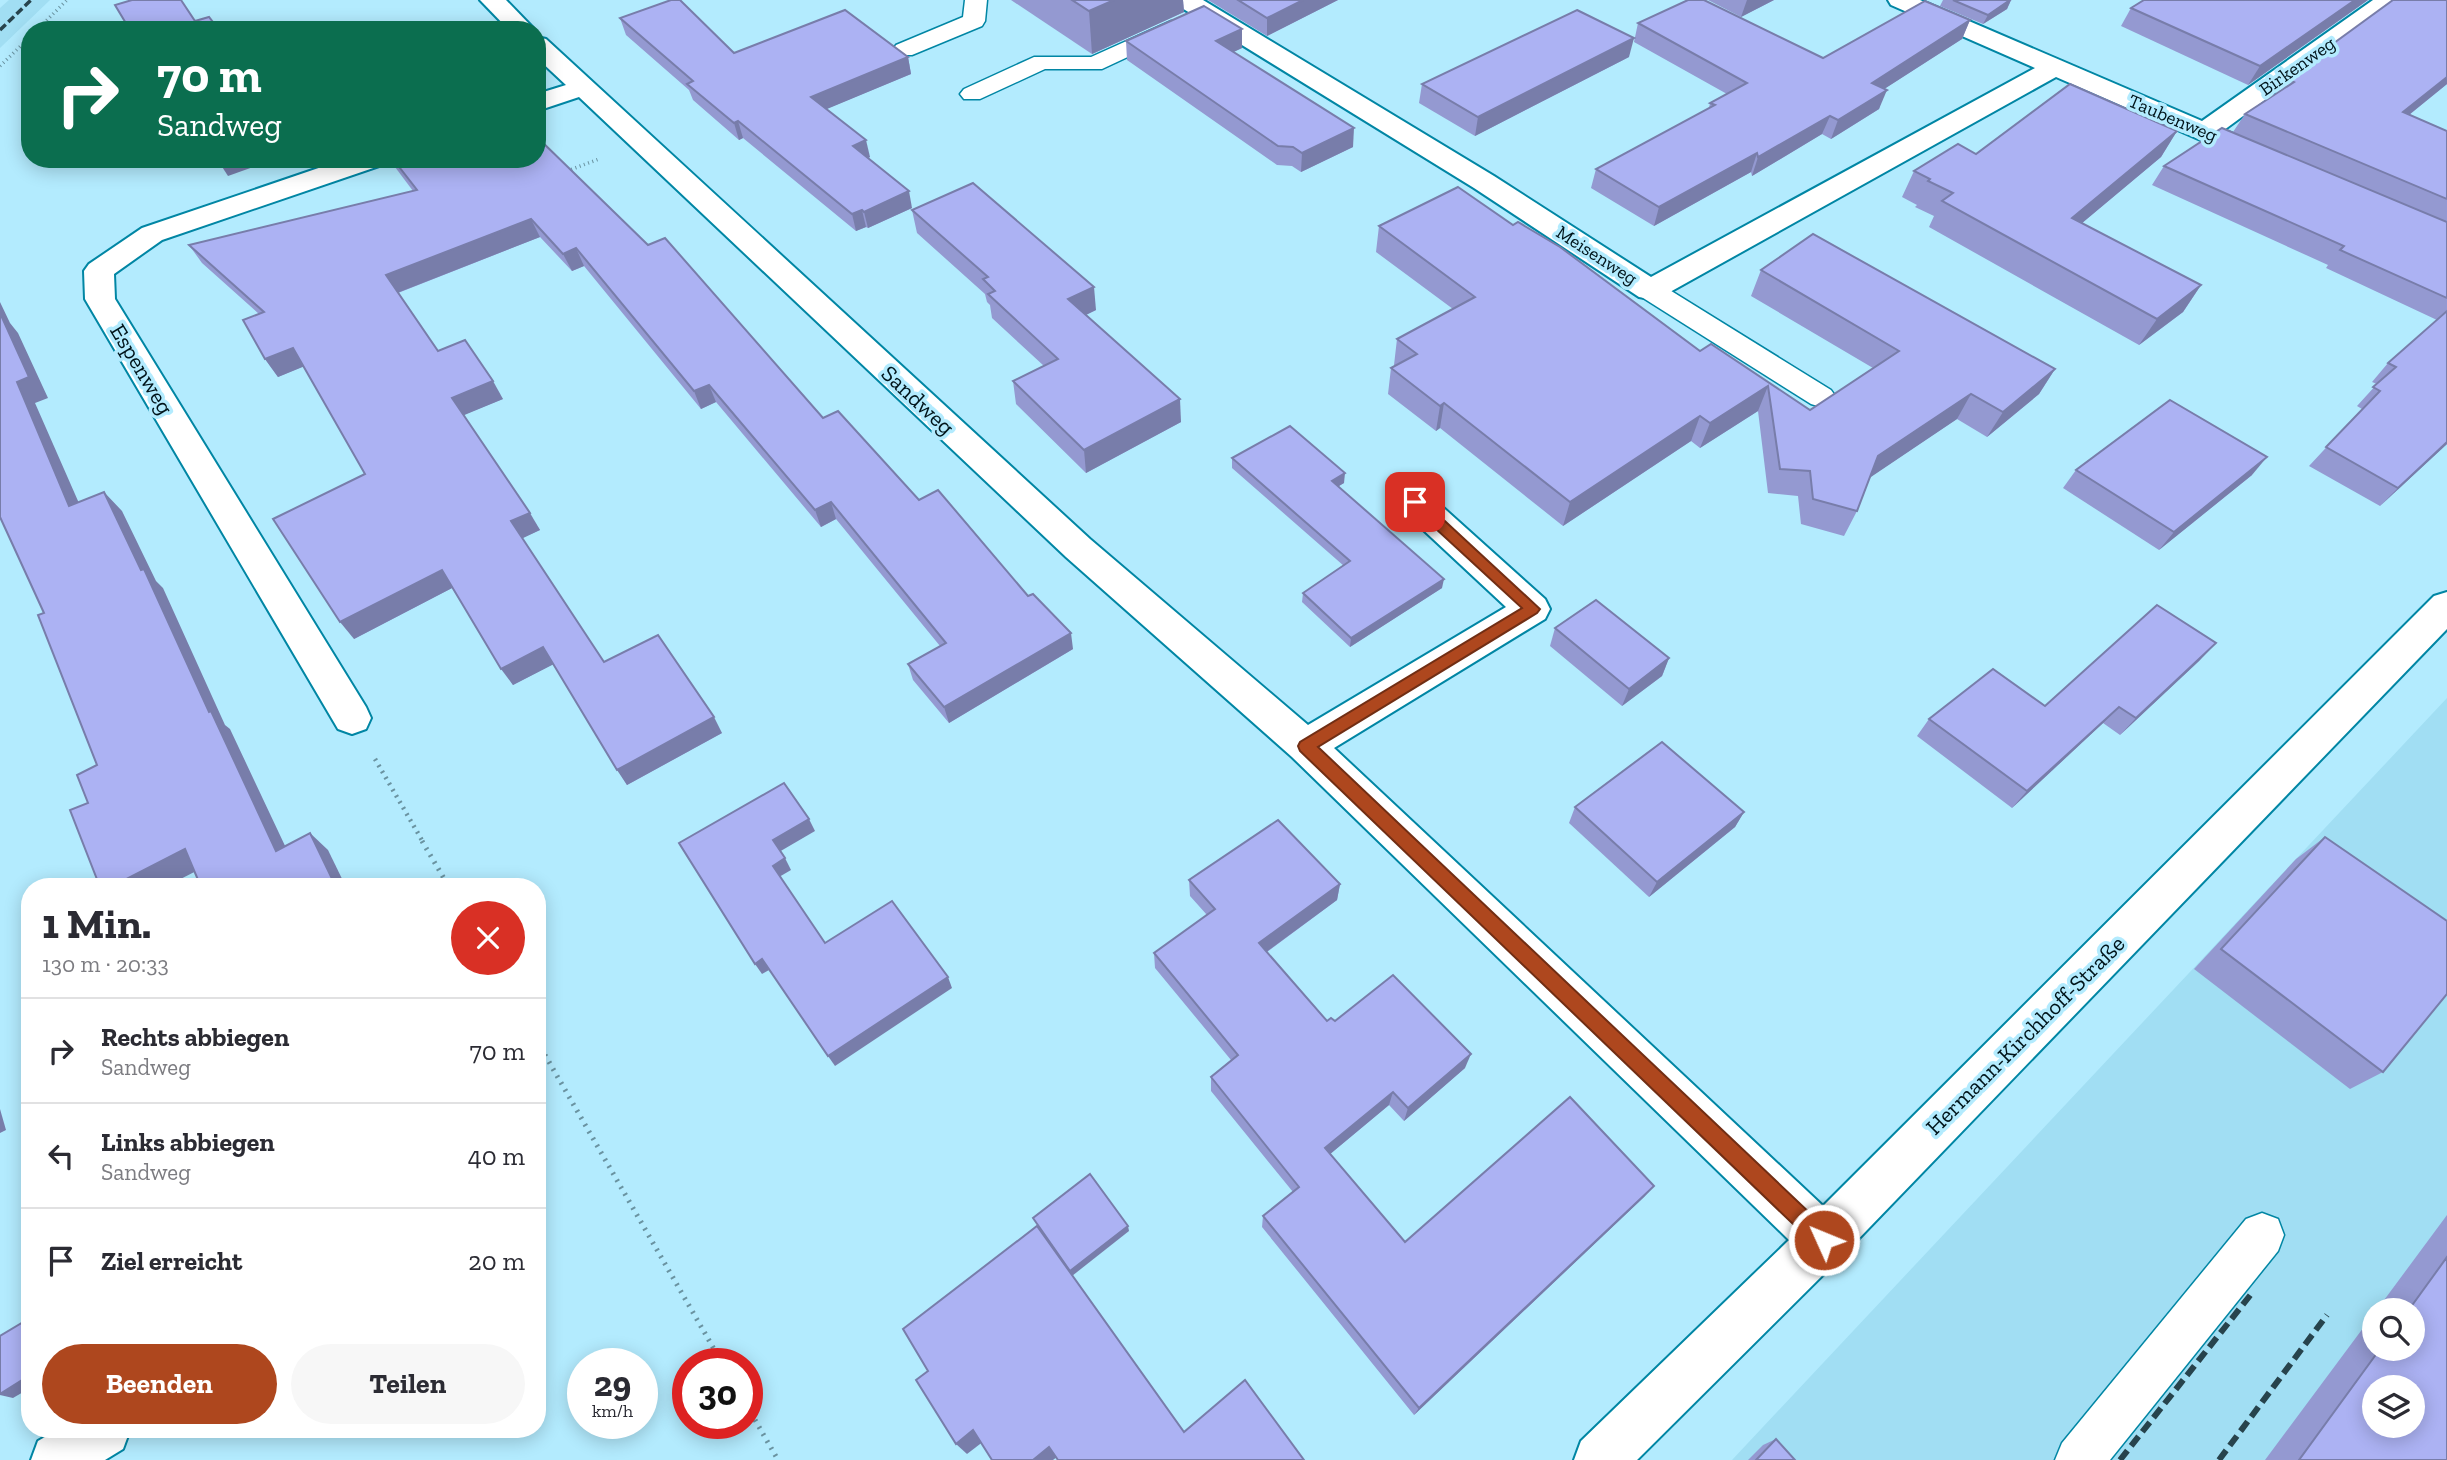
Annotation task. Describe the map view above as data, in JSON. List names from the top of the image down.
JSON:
{
  "streets": {
    "street": [
      "Birkenweg",
      "Taubenweg",
      "Meisenweg",
      "Espenweg",
      "Sandweg",
      "Hermann-Kirchhoff-Straße"
    ]
  },
  "crossings": [
    ["Birkenweg", "Taubenweg"],
    ["Taubenweg", "Meisenweg"],
    ["Sandweg", "Hermann-Kirchhoff-Straße"]
  ],
  "page": {
    "turn": ["70 m", "Sandweg"],
    "heading": ["1 Min.", "130 m · 20:33"],
    "list": [
      {
        "name": "Rechts abbiegen",
        "note": "Sandweg",
        "value": "70 m"
      },
      {
        "name": "Links abbiegen",
        "note": "Sandweg",
        "value": "40 m"
      },
      {
        "name": "Ziel erreicht",
        "value": "20 m"
      }
    ],
    "buttons": ["Beenden", "Teilen"],
    "speed": "29 km/h",
    "limit": "30"
  }
}
